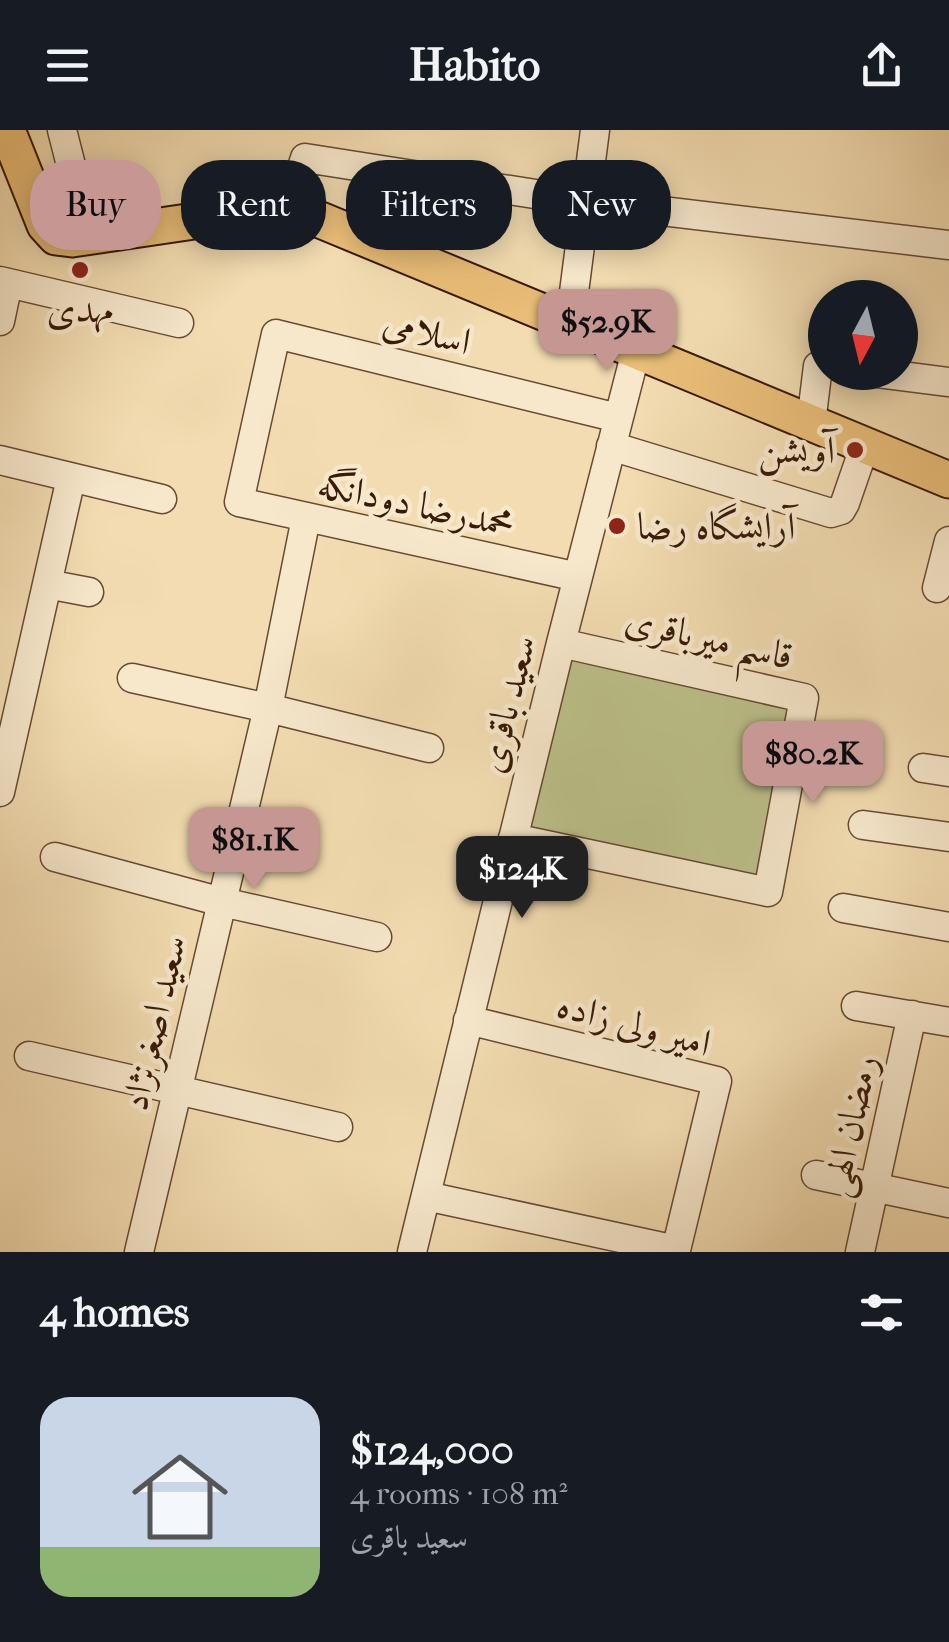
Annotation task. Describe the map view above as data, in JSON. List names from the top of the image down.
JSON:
{
  "streets": {
    "street": [
      "اسلامی",
      "محمدرضا دودانگه",
      "قاسم میرباقری",
      "سعید باقری",
      "سعید اصغرنژاد",
      "امیر ولی زاده",
      "رمضان الهی"
    ]
  },
  "crossings": [
    ["اسلامی", "محمدرضا دودانگه"],
    ["اسلامی", "سعید باقری"],
    ["محمدرضا دودانگه", "سعید باقری"],
    ["محمدرضا دودانگه", "سعید اصغرنژاد"],
    ["قاسم میرباقری", "سعید باقری"],
    ["سعید باقری", "امیر ولی زاده"]
  ],
  "places": ["مهدی", "آویشن", "آرایشگاه رضا"],
  "north": "bottom",
  "page": {
    "header": "Habito",
    "chip": [
      "Buy",
      "Rent",
      "Filters",
      "New"
    ],
    "price": [
      "$52.9K",
      "$80.2K",
      "$81.1K",
      "$124K"
    ],
    "heading": "4 homes",
    "list": [
      {
        "name": "$124,000",
        "note": "4 rooms · 108 m² · سعید باقری"
      }
    ]
  }
}
